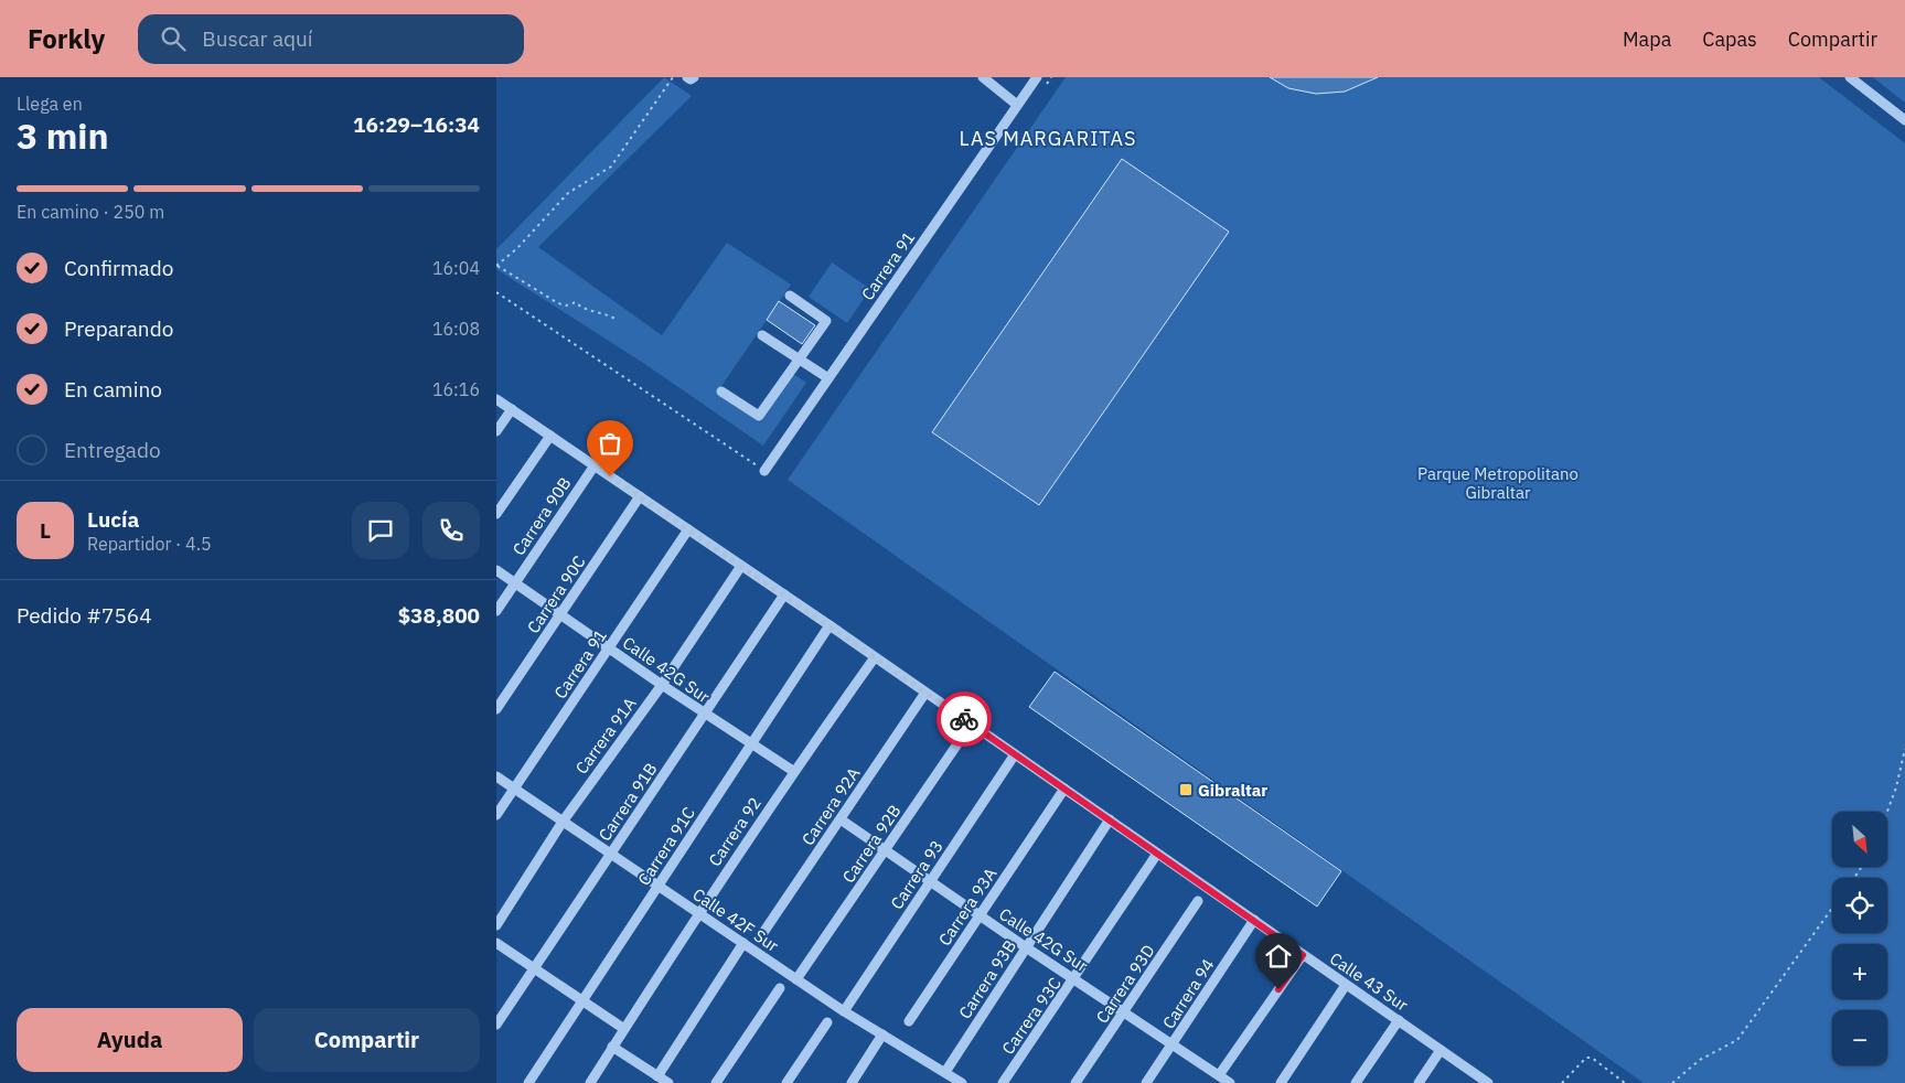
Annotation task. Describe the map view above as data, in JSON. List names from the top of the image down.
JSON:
{
  "streets": {
    "street": [
      "Carrera 91",
      "Carrera 90B",
      "Carrera 90C",
      "Calle 42G Sur",
      "Carrera 91A",
      "Carrera 91B",
      "Carrera 92A",
      "Carrera 92",
      "Carrera 92B",
      "Carrera 91C",
      "Carrera 93",
      "Carrera 93A",
      "Calle 42F Sur",
      "Carrera 93B",
      "Calle 43 Sur",
      "Carrera 93D",
      "Carrera 94",
      "Carrera 93C"
    ]
  },
  "crossings": [
    ["Carrera 91", "Calle 42G Sur"],
    ["Carrera 91", "Calle 42F Sur"],
    ["Carrera 91", "Calle 43 Sur"],
    ["Carrera 90B", "Calle 42G Sur"],
    ["Carrera 90B", "Calle 43 Sur"],
    ["Carrera 90C", "Calle 42G Sur"],
    ["Carrera 90C", "Calle 43 Sur"],
    ["Calle 42G Sur", "Carrera 91A"],
    ["Calle 42G Sur", "Carrera 91B"],
    ["Calle 42G Sur", "Carrera 92A"],
    ["Calle 42G Sur", "Carrera 92"],
    ["Calle 42G Sur", "Carrera 92B"],
    ["Calle 42G Sur", "Carrera 91C"],
    ["Calle 42G Sur", "Carrera 93"],
    ["Calle 42G Sur", "Carrera 93A"],
    ["Calle 42G Sur", "Carrera 93B"],
    ["Calle 42G Sur", "Carrera 93D"],
    ["Calle 42G Sur", "Carrera 94"],
    ["Calle 42G Sur", "Carrera 93C"],
    ["Carrera 91A", "Calle 42F Sur"],
    ["Carrera 91A", "Calle 43 Sur"],
    ["Carrera 91B", "Calle 42F Sur"],
    ["Carrera 91B", "Calle 43 Sur"],
    ["Carrera 92A", "Calle 43 Sur"],
    ["Carrera 92", "Calle 42F Sur"],
    ["Carrera 92", "Calle 43 Sur"],
    ["Carrera 92B", "Calle 42F Sur"],
    ["Carrera 92B", "Calle 43 Sur"],
    ["Carrera 91C", "Calle 42F Sur"],
    ["Carrera 91C", "Calle 43 Sur"],
    ["Carrera 93", "Calle 42F Sur"],
    ["Carrera 93", "Calle 43 Sur"],
    ["Carrera 93A", "Calle 43 Sur"],
    ["Calle 42F Sur", "Carrera 93B"],
    ["Carrera 93B", "Calle 43 Sur"],
    ["Calle 43 Sur", "Carrera 94"],
    ["Calle 43 Sur", "Carrera 93C"]
  ],
  "districts": ["LAS MARGARITAS"],
  "parks": ["Parque Metropolitano Gibraltar"],
  "places": {
    "transit": ["Gibraltar"]
  },
  "north": "bottom right",
  "page": {
    "header": "Forkly",
    "search": "Buscar aquí",
    "nav": ["Mapa", "Capas", "Compartir"],
    "heading": ["3 min", "Llega en", "16:29–16:34"],
    "panel": [
      "Lucía",
      "Repartidor · 4.5",
      "Pedido #7564",
      "$38,800"
    ],
    "bar": "En camino · 250 m",
    "list": [
      ["Confirmado", "16:04"],
      ["Preparando", "16:08"],
      ["En camino", "16:16"],
      "Entregado"
    ],
    "round": "L",
    "map_buttons": ["+", "−"],
    "buttons": ["Ayuda", "Compartir"]
  }
}
